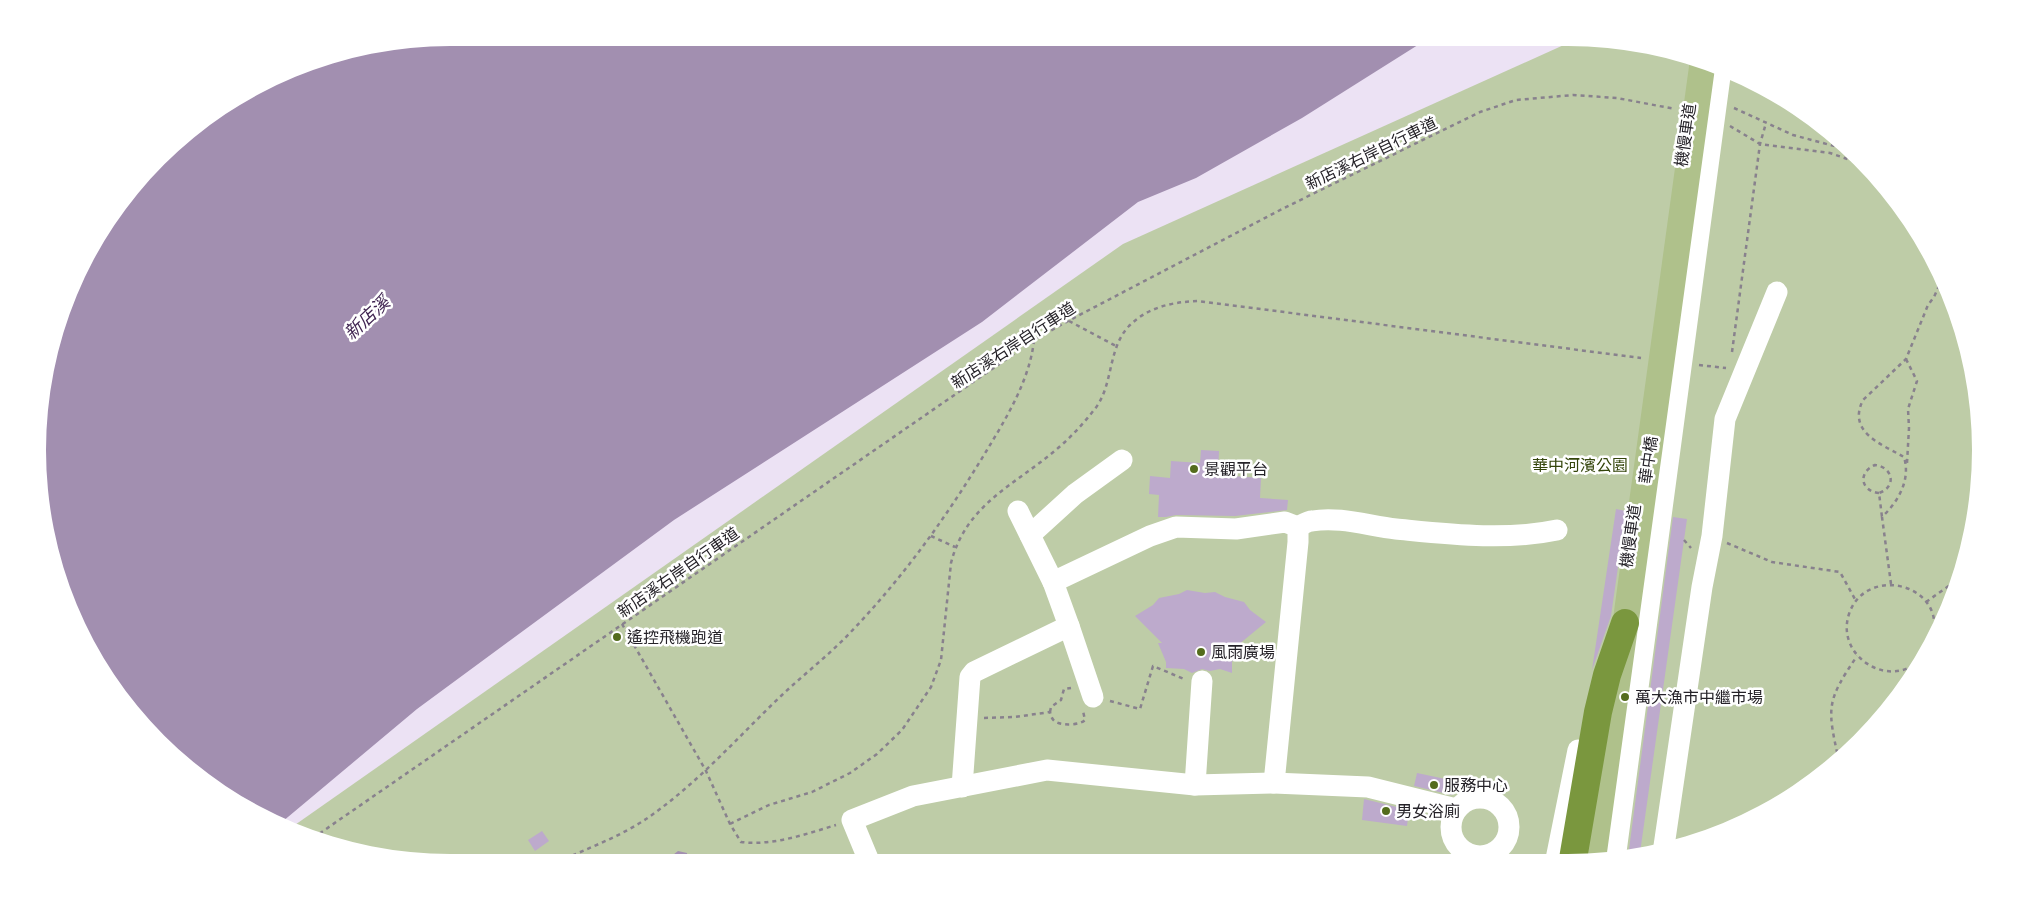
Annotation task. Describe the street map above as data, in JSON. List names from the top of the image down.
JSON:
{
  "streets": {
    "main road": ["華中橋"],
    "lane": ["機慢車道"],
    "path": ["新店溪右岸自行車道"]
  },
  "water": ["新店溪"],
  "parks": ["華中河濱公園"],
  "places": [
    "景觀平台",
    "遙控飛機跑道",
    "風雨廣場",
    "萬大漁市中繼市場",
    "服務中心",
    "男女浴廁"
  ]
}
